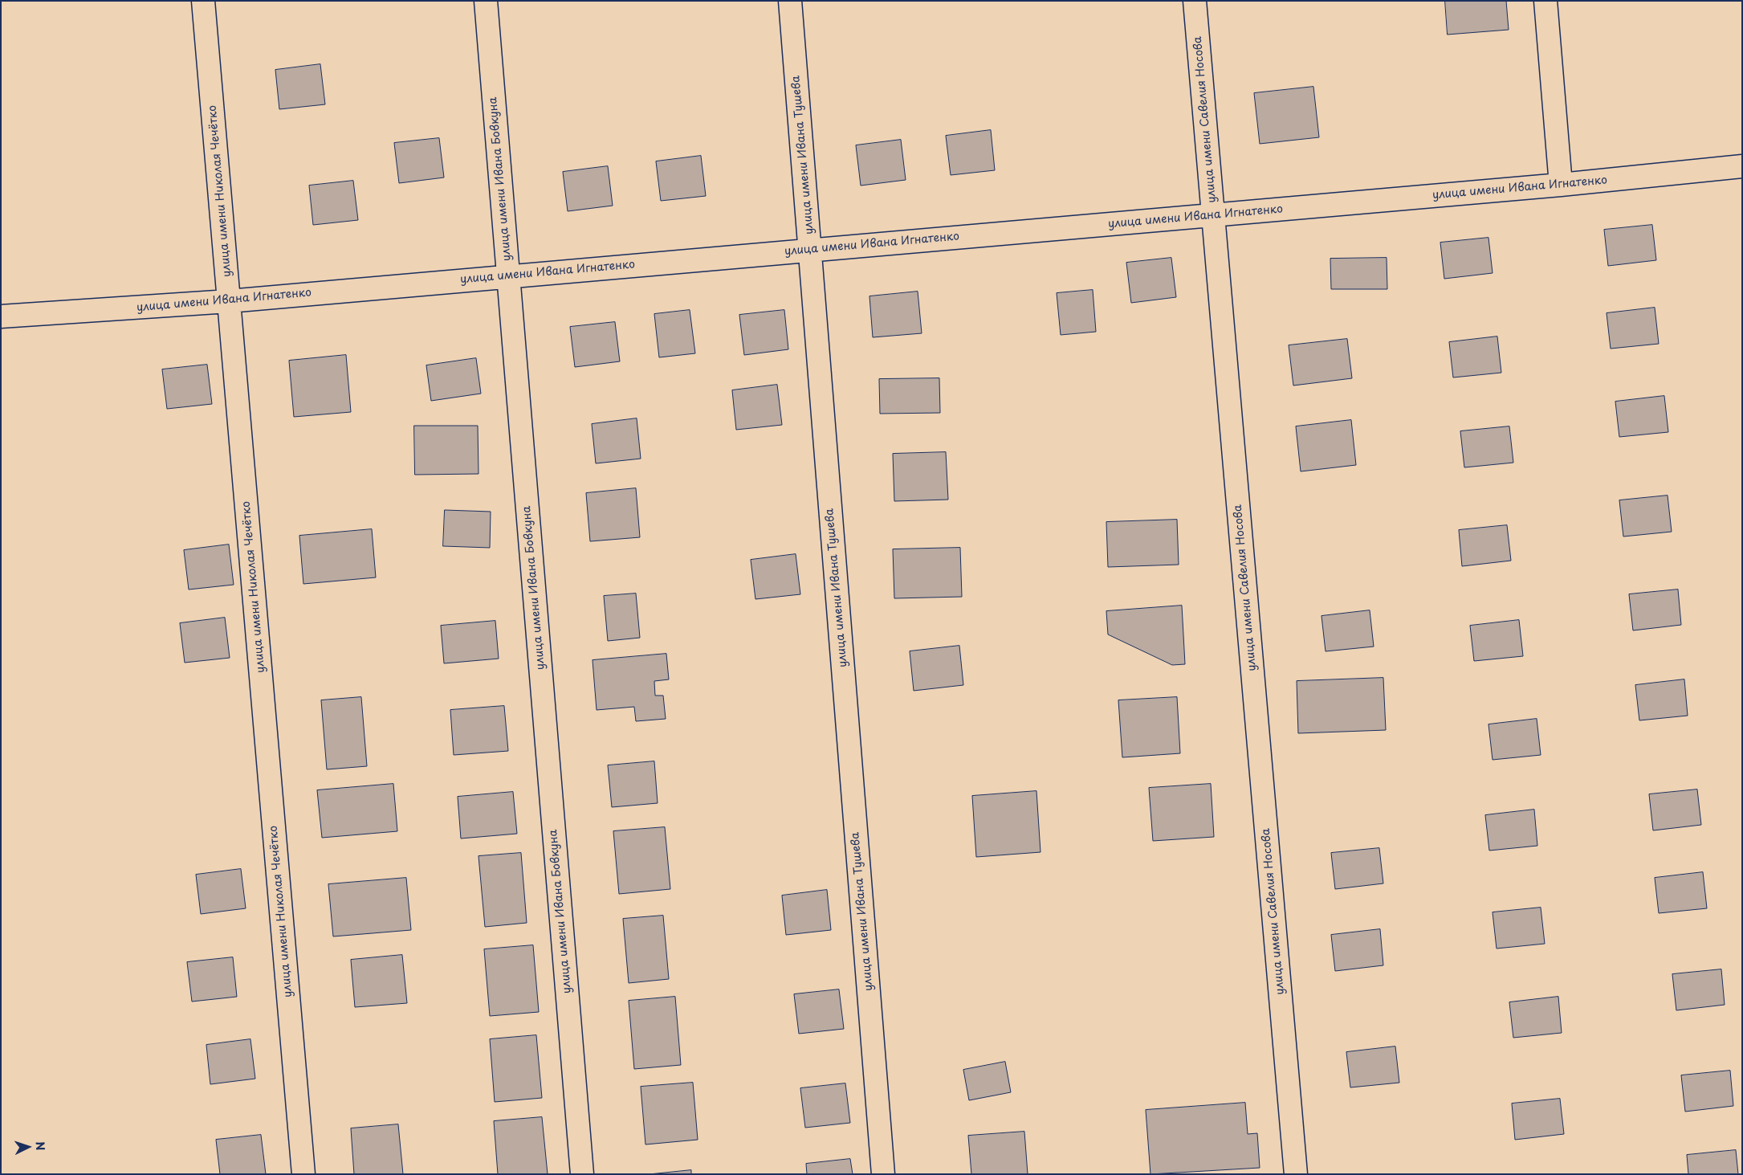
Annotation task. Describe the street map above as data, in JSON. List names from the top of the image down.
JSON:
{
  "streets": {
    "street": [
      "улица имени Савелия Носова",
      "улица имени Ивана Тушева",
      "улица имени Ивана Бовкуна",
      "улица имени Ивана Игнатенко",
      "улица имени Николая Чечётко"
    ]
  },
  "crossings": [
    ["улица имени Савелия Носова", "улица имени Ивана Игнатенко"],
    ["улица имени Ивана Тушева", "улица имени Ивана Игнатенко"],
    ["улица имени Ивана Бовкуна", "улица имени Ивана Игнатенко"],
    ["улица имени Ивана Игнатенко", "улица имени Николая Чечётко"]
  ],
  "north": "right"
}
